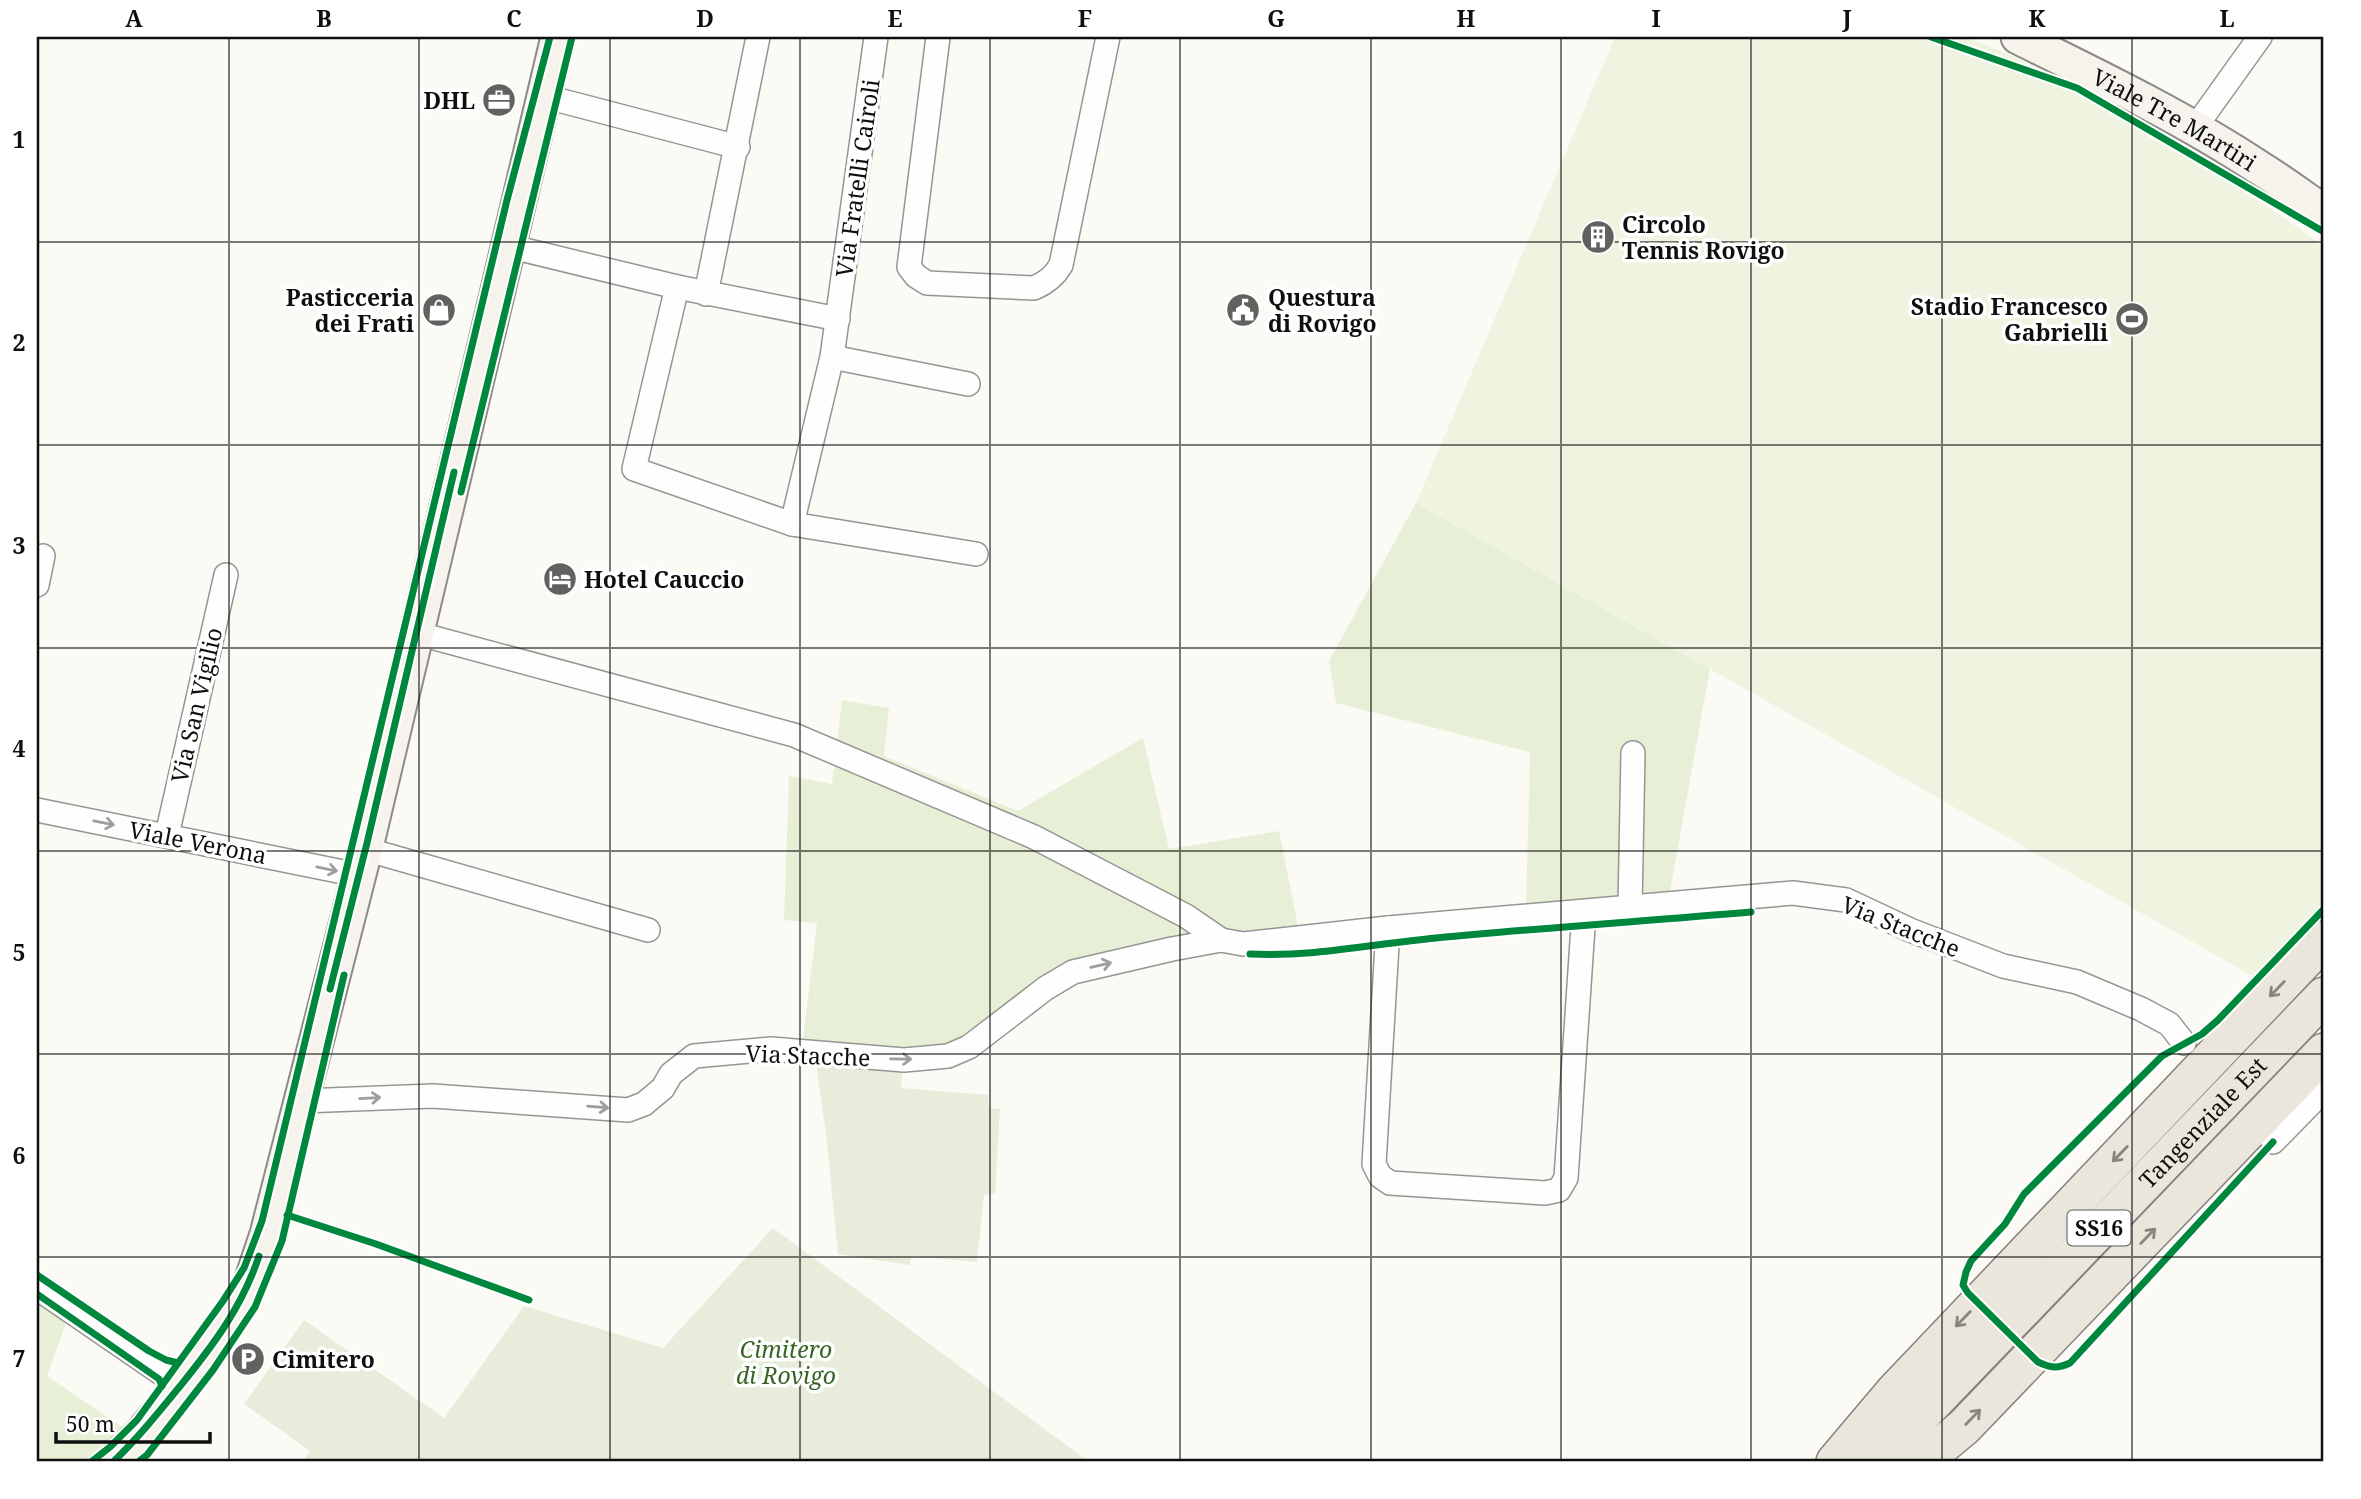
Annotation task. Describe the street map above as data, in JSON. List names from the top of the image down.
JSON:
{
  "streets": {
    "main road": ["Tangenziale Est", "SS16"],
    "street": [
      "Viale Tre Martiri",
      "Via Fratelli Cairoli",
      "Via San Vigilio",
      "Viale Verona",
      "Via Stacche"
    ]
  },
  "crossings": [
    ["Via San Vigilio", "Viale Verona"]
  ],
  "one_way": ["Viale Verona", "Via Stacche"],
  "parks": ["Cimitero di Rovigo"],
  "places": {
    "office": ["DHL"],
    "building": ["Circolo Tennis Rovigo"],
    "shop": ["Pasticceria dei Frati"],
    "public building": ["Questura di Rovigo"],
    "sports": ["Stadio Francesco Gabrielli"],
    "hotel": ["Hotel Cauccio"],
    "parking": ["Cimitero"]
  },
  "scale_bar": "50 m",
  "grid": {
    "columns": [
      "A",
      "B",
      "C",
      "D",
      "E",
      "F",
      "G",
      "H",
      "I",
      "J",
      "K",
      "L"
    ],
    "rows": [
      "1",
      "2",
      "3",
      "4",
      "5",
      "6",
      "7"
    ]
  }
}
